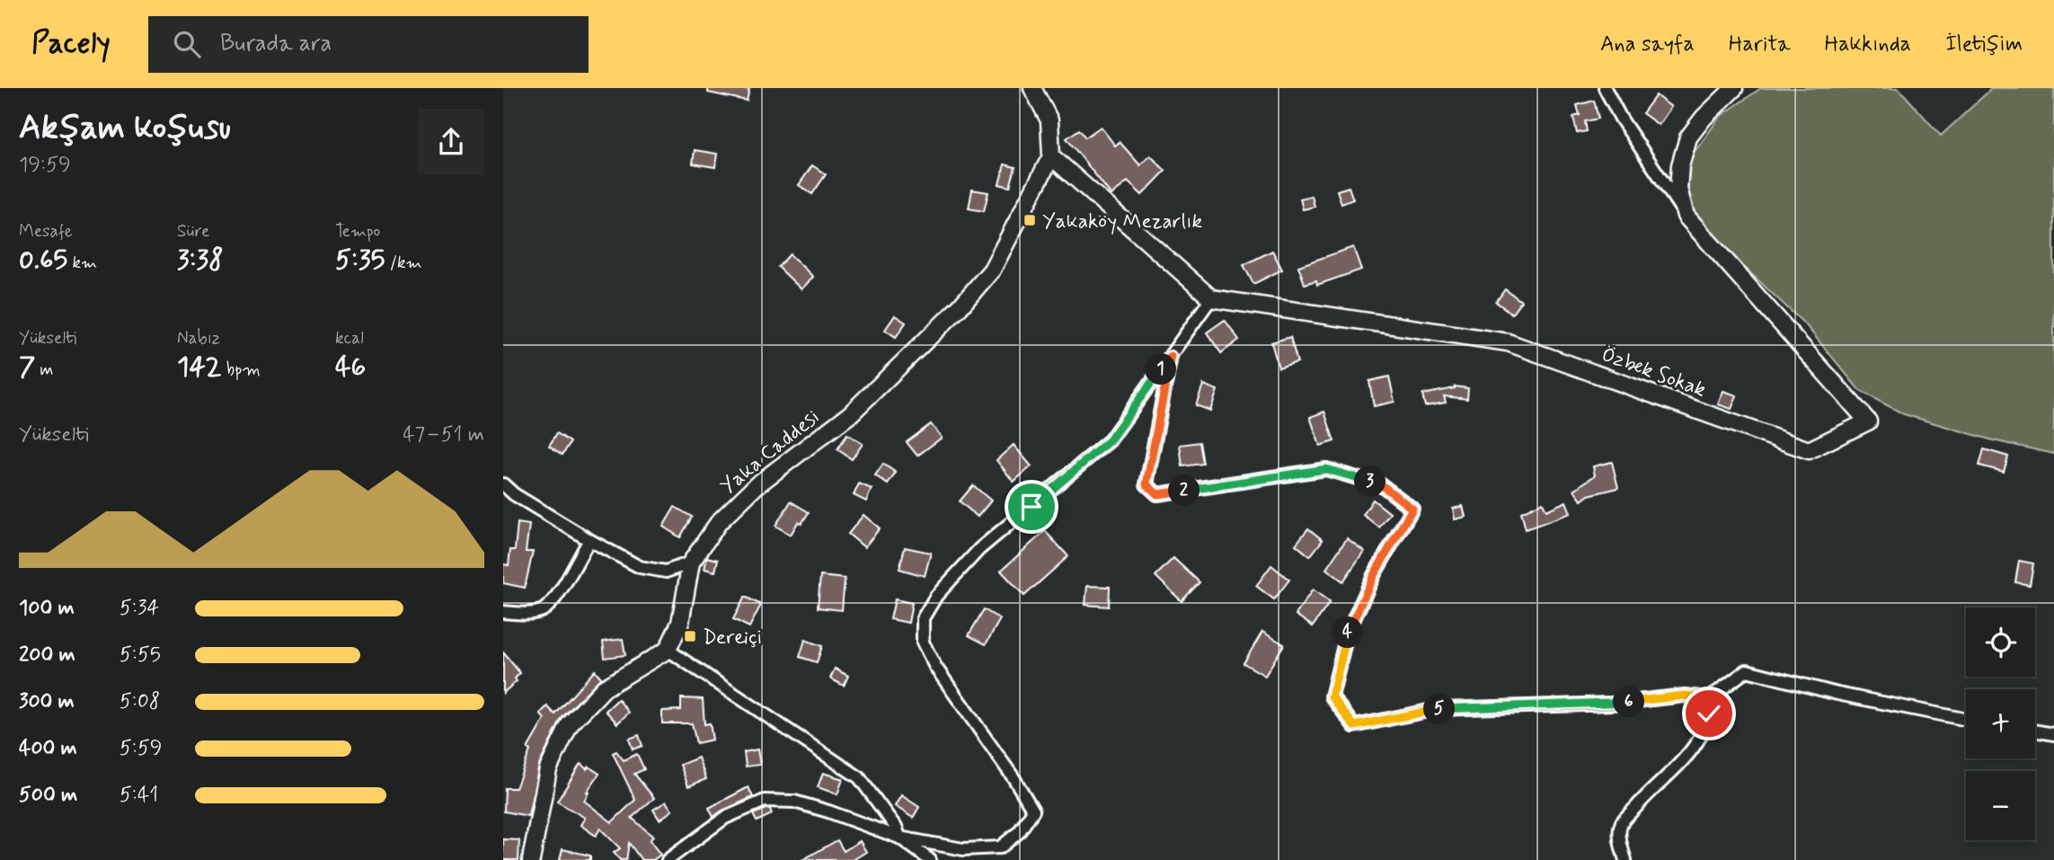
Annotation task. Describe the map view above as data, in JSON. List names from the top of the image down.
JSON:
{
  "streets": {
    "street": ["Özbek Sokak", "Yaka Caddesi"]
  },
  "places": {
    "transit": ["Yakaköy Mezarlık", "Dereiçi"]
  },
  "page": {
    "header": "Pacely",
    "search": "Burada ara",
    "nav": [
      "Ana sayfa",
      "Harita",
      "Hakkında",
      "İletişim"
    ],
    "heading": ["Akşam koşusu", "19:59"],
    "stats": [
      ["Mesafe", "0.65 km"],
      ["Süre", "3:38"],
      ["Tempo", "5:35 /km"],
      ["Yükselti", "7 m"],
      ["Nabız", "142 bpm"],
      ["kcal", "46"]
    ],
    "pins": [
      "1",
      "3",
      "2",
      "4",
      "6",
      "5"
    ],
    "chart": ["Yükselti", "47–51 m"],
    "list": [
      {
        "name": "100 m",
        "note": "5:34"
      },
      {
        "name": "200 m",
        "note": "5:55"
      },
      {
        "name": "300 m",
        "note": "5:08"
      },
      {
        "name": "400 m",
        "note": "5:59"
      },
      {
        "name": "500 m",
        "note": "5:41"
      }
    ],
    "map_buttons": ["+", "−"]
  }
}
